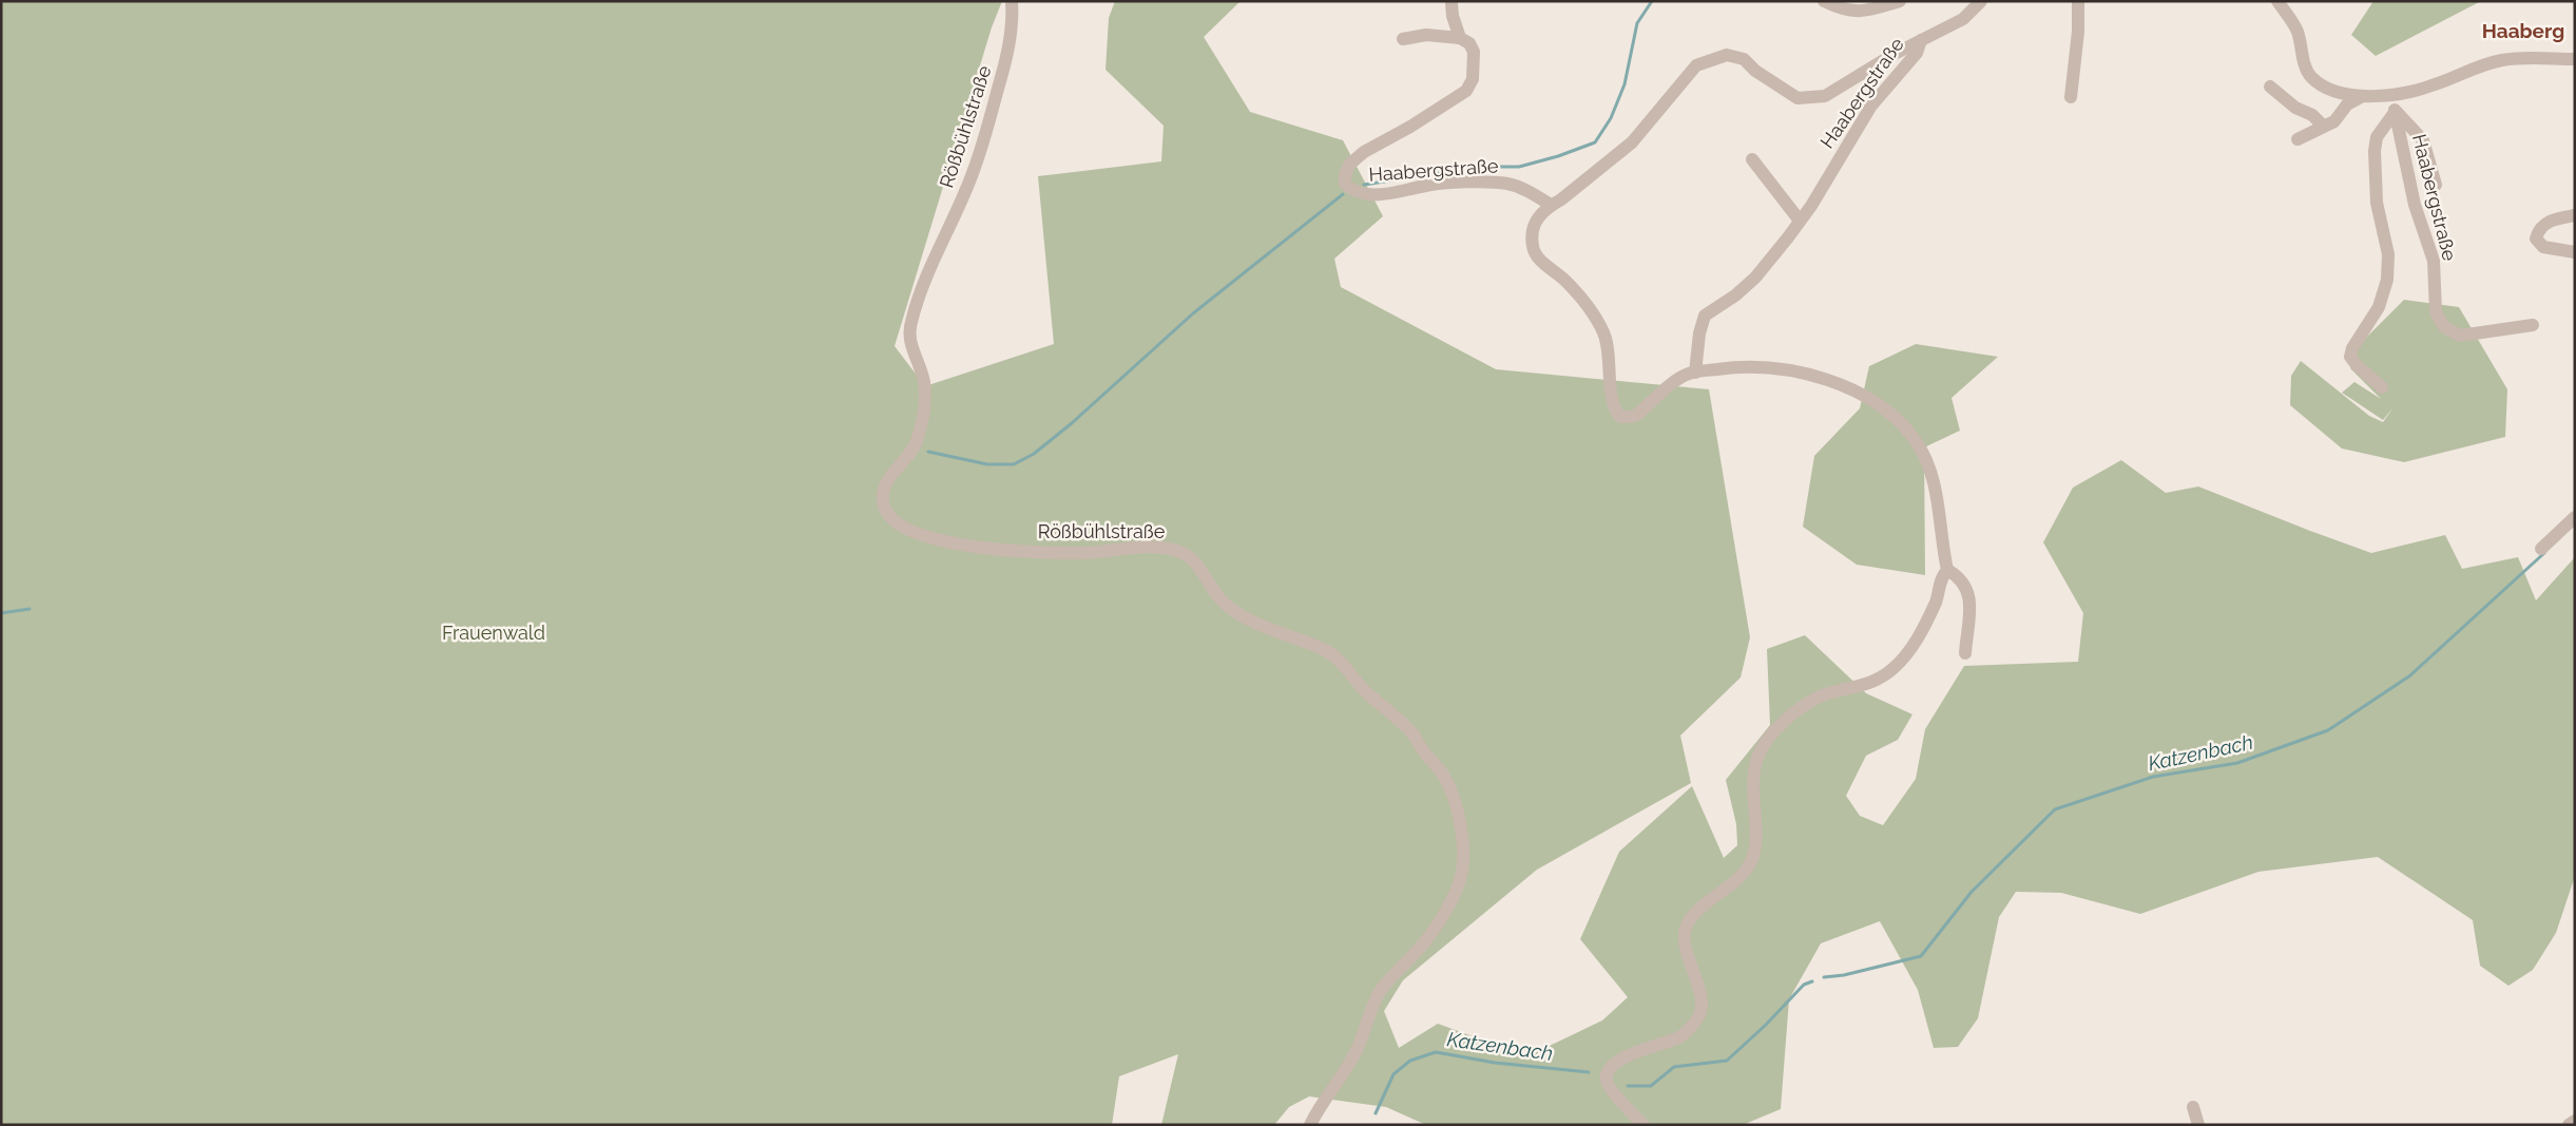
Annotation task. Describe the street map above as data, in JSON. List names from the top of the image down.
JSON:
{
  "streets": {
    "street": ["Haabergstraße", "Rößbühlstraße"]
  },
  "districts": ["Haaberg"],
  "water": ["Katzenbach"],
  "parks": ["Frauenwald"]
}
